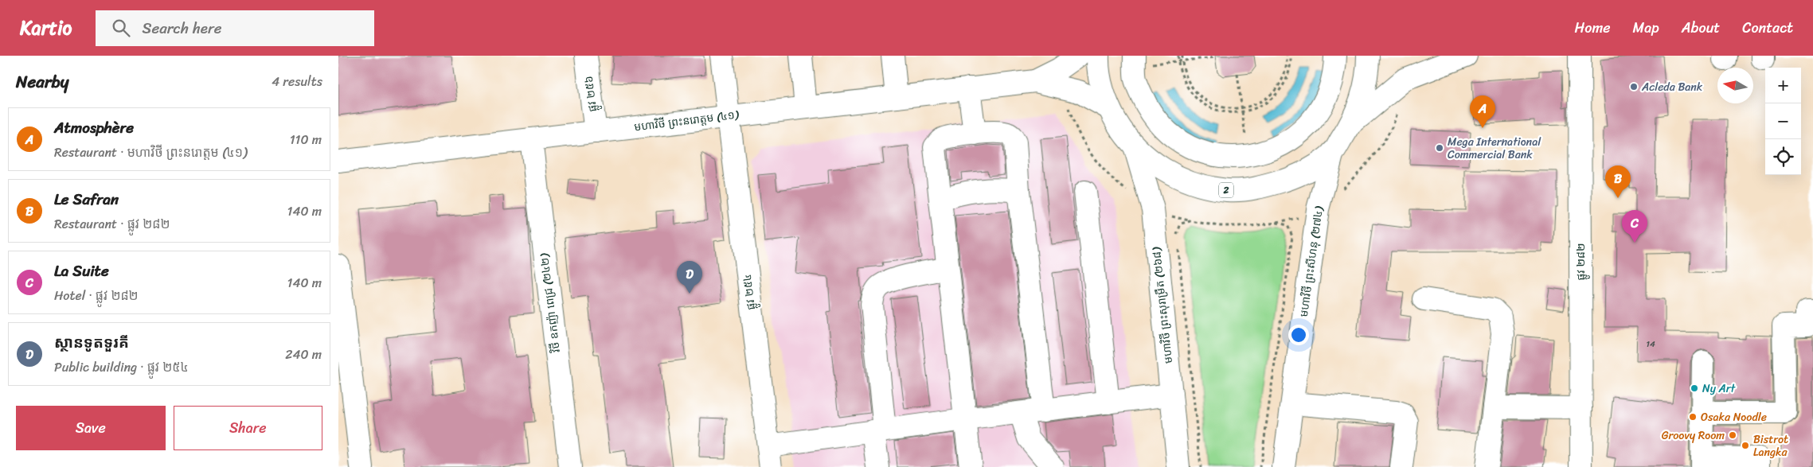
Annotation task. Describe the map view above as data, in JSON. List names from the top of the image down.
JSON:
{
  "streets": {
    "main road": [
      "ផ្លូវ ២៥៦",
      "មហាវិថី ព្រះនរោត្តម (៤១)",
      "2",
      "មហាវិថី ព្រះសីហនុ (២៧៤)",
      "ផ្លូវ ២៨២",
      "ផ្លូវ ២៥៤",
      "វិថី ឧកញ៉ា ពេជ្រ (២៤២)",
      "មហាវិថី ព្រះសុរាម្រឹត (២៦៨)"
    ]
  },
  "crossings": [
    ["ផ្លូវ ២៥៦", "មហាវិថី ព្រះនរោត្តម (៤១)"],
    ["មហាវិថី ព្រះនរោត្តម (៤១)", "2"],
    ["មហាវិថី ព្រះនរោត្តម (៤១)", "ផ្លូវ ២៥៤"],
    ["មហាវិថី ព្រះនរោត្តម (៤១)", "វិថី ឧកញ៉ា ពេជ្រ (២៤២)"],
    ["2", "មហាវិថី ព្រះសីហនុ (២៧៤)"],
    ["2", "មហាវិថី ព្រះសុរាម្រឹត (២៦៨)"]
  ],
  "places": [
    "Acleda Bank",
    "Mega International Commercial Bank",
    "Ny Art",
    "Osaka Noodle",
    "Groovy Room",
    "Bistrot Langka"
  ],
  "house_numbers": ["14"],
  "north": "left",
  "page": {
    "header": "Kartio",
    "search": "Search here",
    "nav": [
      "Home",
      "Map",
      "About",
      "Contact"
    ],
    "heading": ["Nearby", "4 results"],
    "map_buttons": ["+", "−"],
    "pins": [
      "A",
      "B",
      "C",
      "D"
    ],
    "list": [
      {
        "mark": "A",
        "name": "Atmosphère",
        "note": "Restaurant · មហាវិថី ព្រះនរោត្តម (៤១)",
        "value": "110 m"
      },
      {
        "mark": "B",
        "name": "Le Safran",
        "note": "Restaurant · ផ្លូវ ២៨២",
        "value": "140 m"
      },
      {
        "mark": "C",
        "name": "La Suite",
        "note": "Hotel · ផ្លូវ ២៨២",
        "value": "140 m"
      },
      {
        "mark": "D",
        "name": "ស្ថានទូតទួរគី",
        "note": "Public building · ផ្លូវ ២៥៤",
        "value": "240 m"
      }
    ],
    "buttons": ["Save", "Share"]
  }
}
